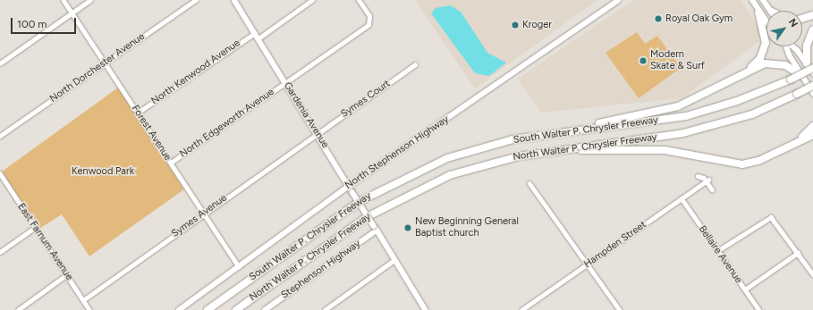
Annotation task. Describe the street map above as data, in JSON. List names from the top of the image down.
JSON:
{
  "streets": {
    "highway": ["South Walter P. Chrysler Freeway", "North Walter P. Chrysler Freeway"],
    "main road": ["North Stephenson Highway", "Stephenson Highway"],
    "street": [
      "North Dorchester Avenue",
      "North Kenwood Avenue",
      "Symes Court",
      "Gardenia Avenue",
      "North Edgeworth Avenue",
      "Forest Avenue",
      "Symes Avenue",
      "East Farnum Avenue",
      "Hampden Street",
      "Bellaire Avenue"
    ]
  },
  "crossings": [
    ["North Dorchester Avenue", "Forest Avenue"],
    ["North Kenwood Avenue", "Gardenia Avenue"],
    ["North Kenwood Avenue", "Forest Avenue"],
    ["Symes Court", "Gardenia Avenue"],
    ["Symes Court", "Symes Avenue"],
    ["Gardenia Avenue", "North Edgeworth Avenue"],
    ["Gardenia Avenue", "North Stephenson Highway"],
    ["Gardenia Avenue", "Symes Avenue"],
    ["Gardenia Avenue", "Stephenson Highway"],
    ["North Edgeworth Avenue", "Forest Avenue"],
    ["Forest Avenue", "North Stephenson Highway"],
    ["Forest Avenue", "Symes Avenue"],
    ["Symes Avenue", "East Farnum Avenue"],
    ["Hampden Street", "Bellaire Avenue"]
  ],
  "parks": ["Kenwood Park"],
  "places": [
    "Royal Oak Gym",
    "Kroger",
    "Modern Skate & Surf",
    "New Beginning General Baptist church"
  ],
  "scale_bar": "100 m",
  "north": "top right"
}
